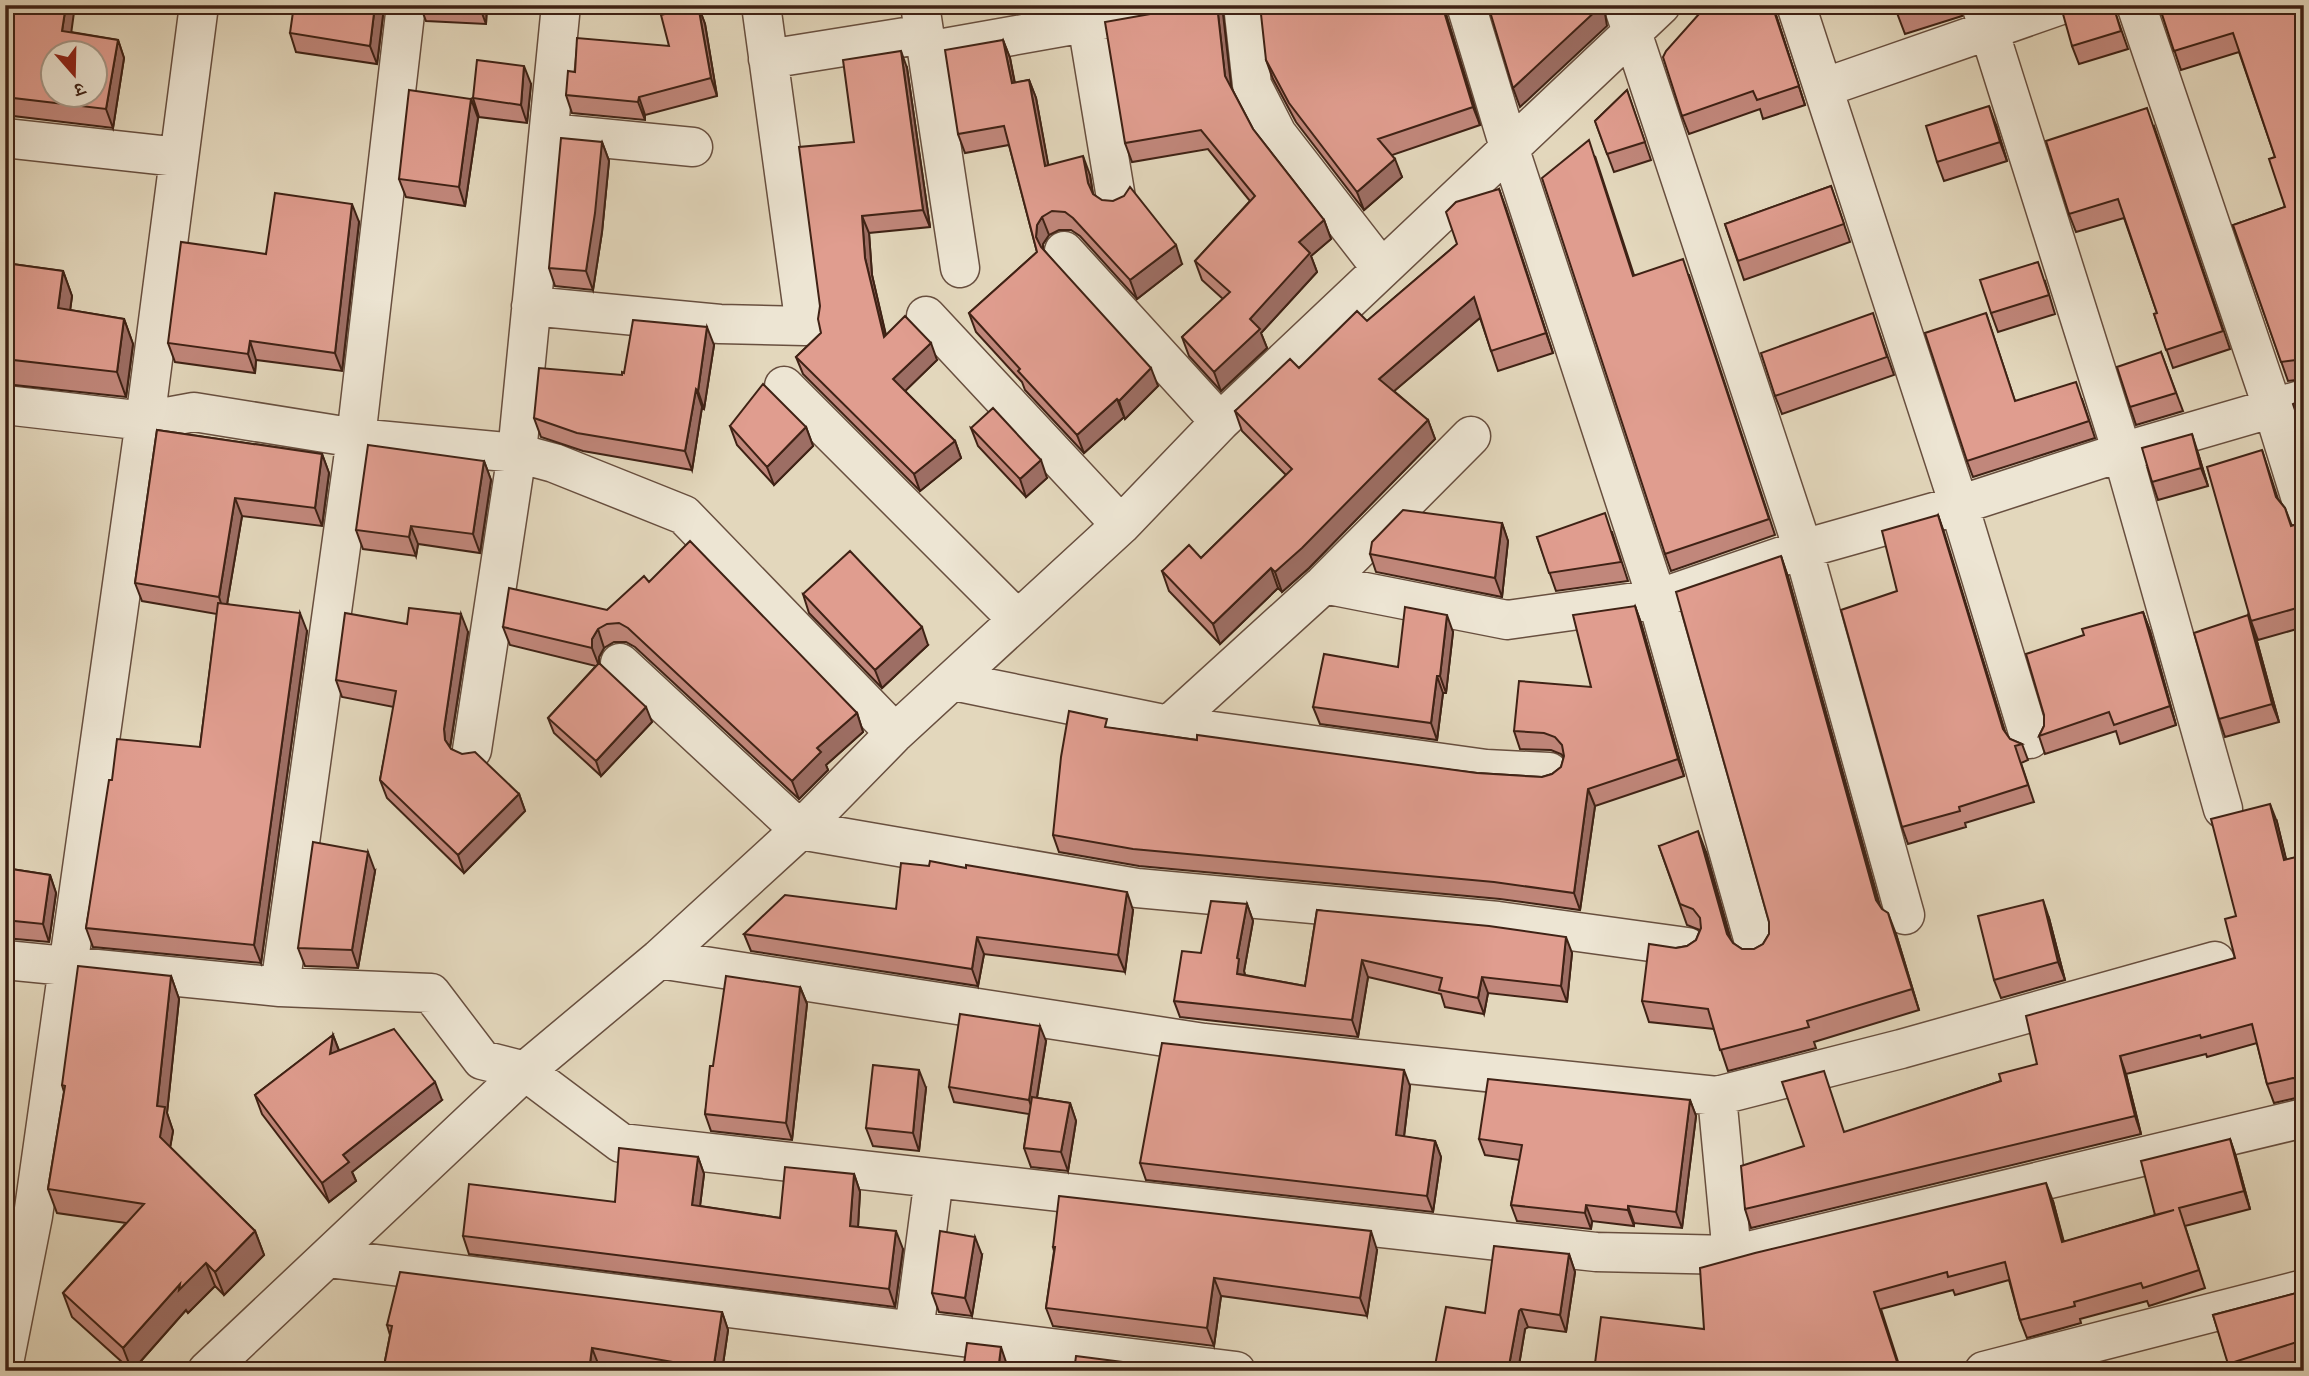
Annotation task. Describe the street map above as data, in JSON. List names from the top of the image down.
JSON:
{
  "north": "bottom"
}
